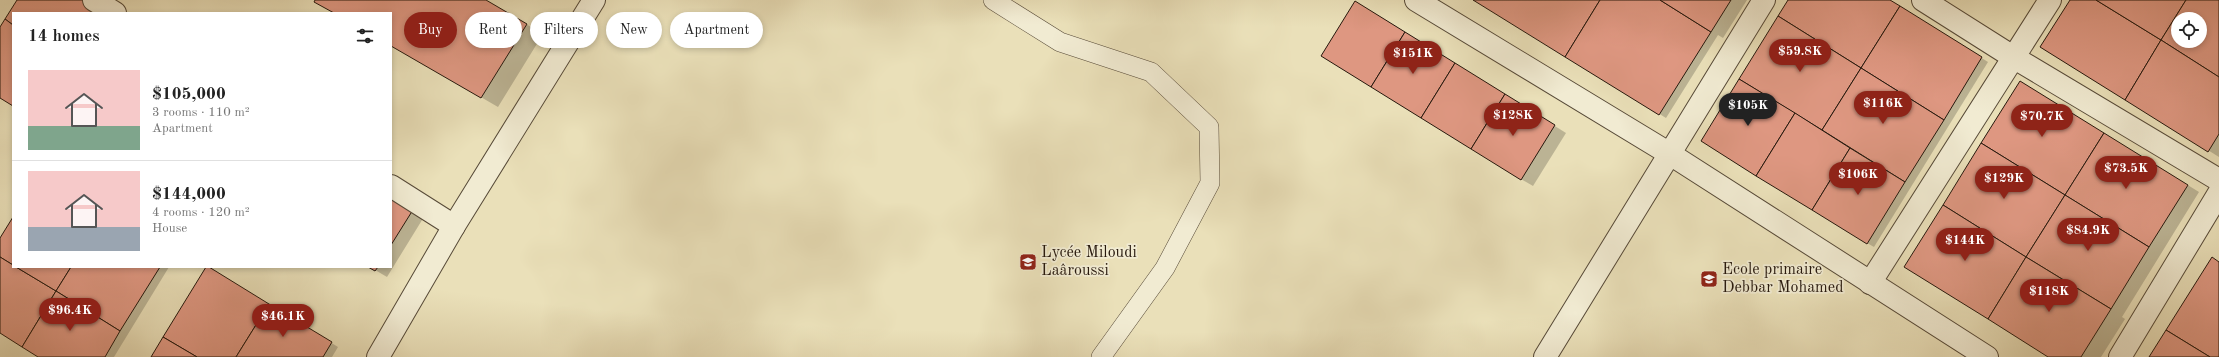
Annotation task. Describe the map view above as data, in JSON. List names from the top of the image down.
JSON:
{
  "places": {
    "school or university": ["Lycée Miloudi Laâroussi", "Ecole primaire Debbar Mohamed"]
  },
  "page": {
    "chip": [
      "Buy",
      "Rent",
      "Filters",
      "New",
      "Apartment"
    ],
    "heading": "14 homes",
    "price": [
      "$59.8K",
      "$151K",
      "$116K",
      "$105K",
      "$128K",
      "$70.7K",
      "$73.5K",
      "$106K",
      "$129K",
      "$84.9K",
      "$144K",
      "$118K",
      "$96.4K",
      "$46.1K"
    ],
    "list": [
      {
        "name": "$105,000",
        "note": "3 rooms · 110 m² · Apartment"
      },
      {
        "name": "$144,000",
        "note": "4 rooms · 120 m² · House"
      }
    ]
  }
}
